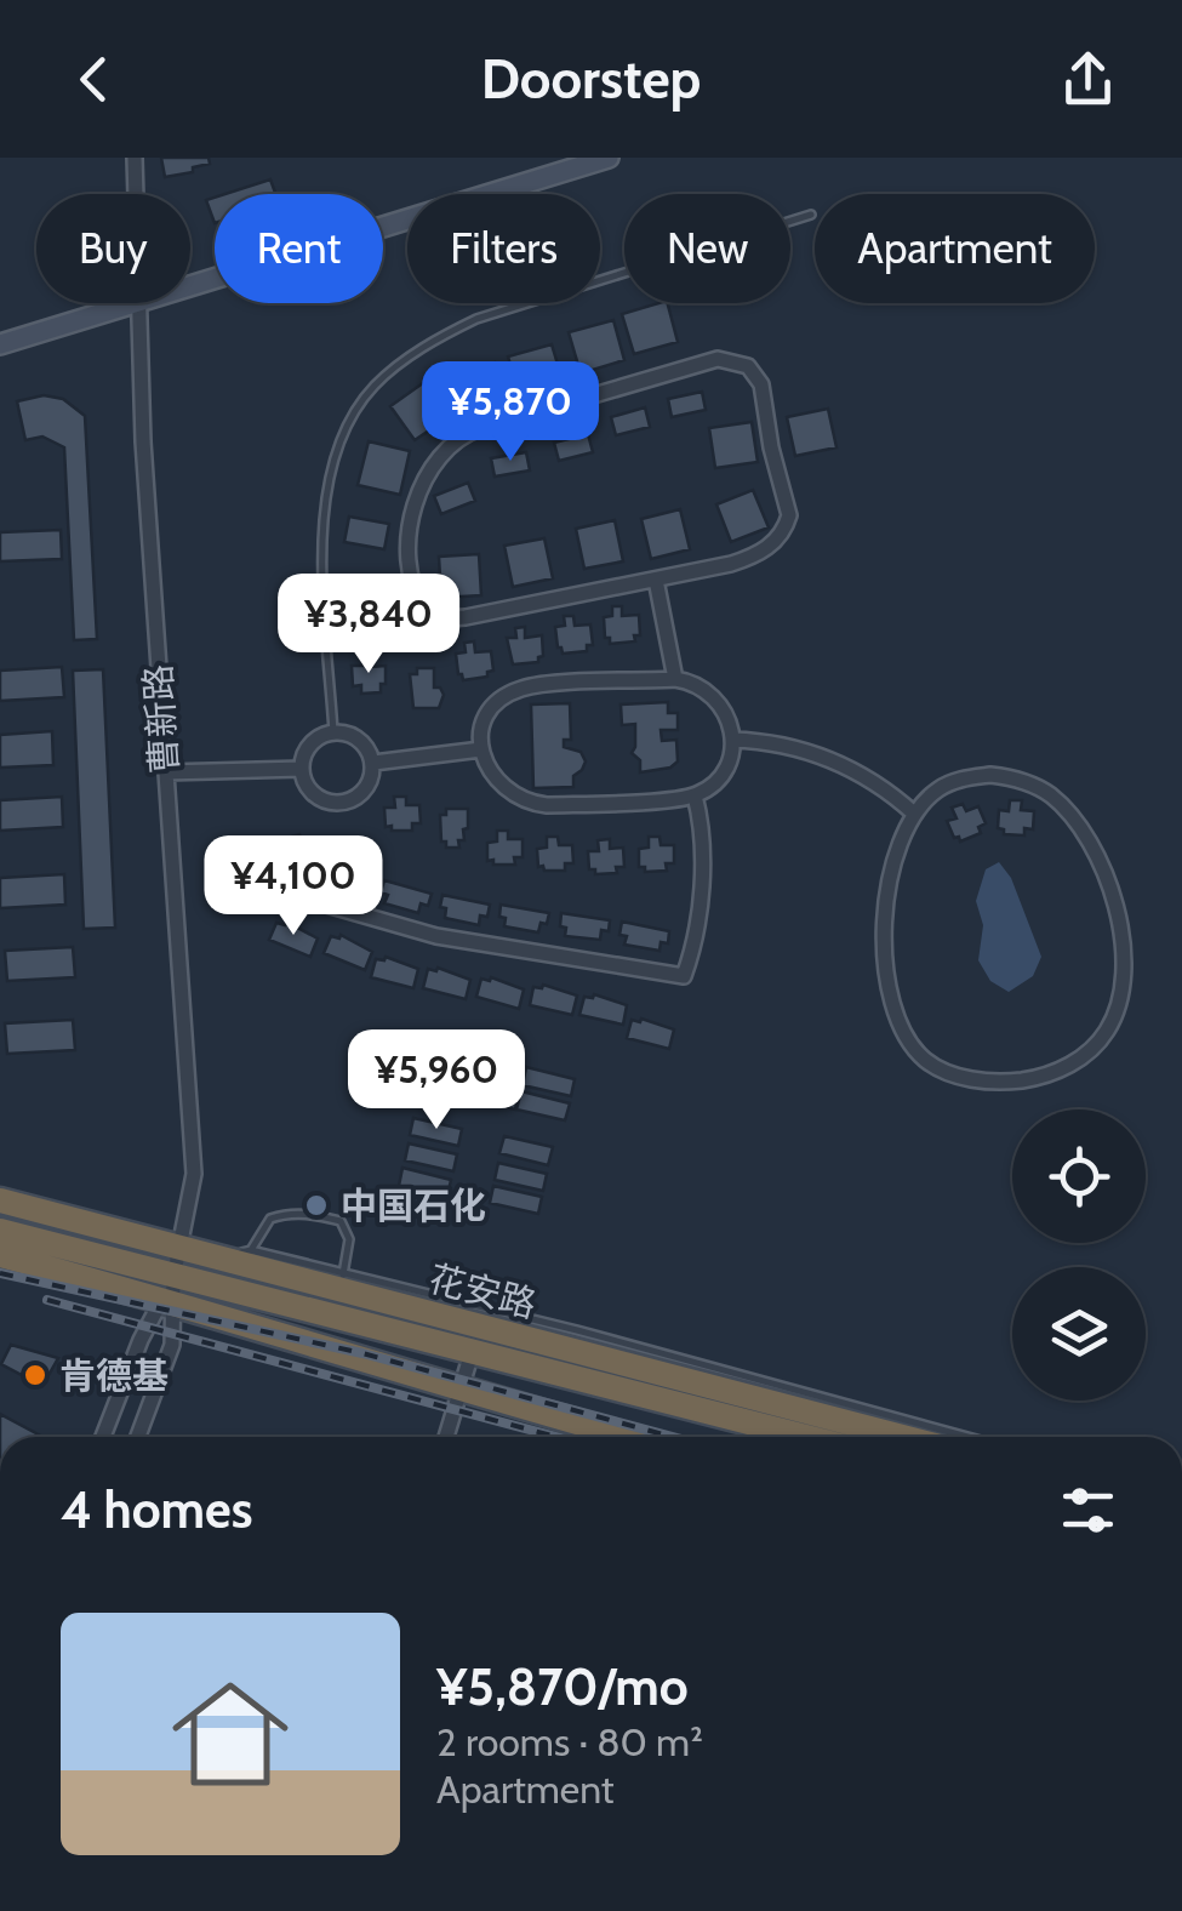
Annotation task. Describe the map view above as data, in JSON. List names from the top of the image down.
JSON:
{
  "streets": {
    "highway": ["花安路"],
    "street": ["曹新路"]
  },
  "crossings": [
    ["曹新路", "花安路"]
  ],
  "places": ["中国石化", "肯德基"],
  "page": {
    "header": "Doorstep",
    "chip": [
      "Buy",
      "Rent",
      "Filters",
      "New",
      "Apartment"
    ],
    "price": [
      "¥5,870",
      "¥3,840",
      "¥4,100",
      "¥5,960"
    ],
    "heading": "4 homes",
    "list": [
      {
        "name": "¥5,870/mo",
        "note": "2 rooms · 80 m² · Apartment"
      }
    ]
  }
}
